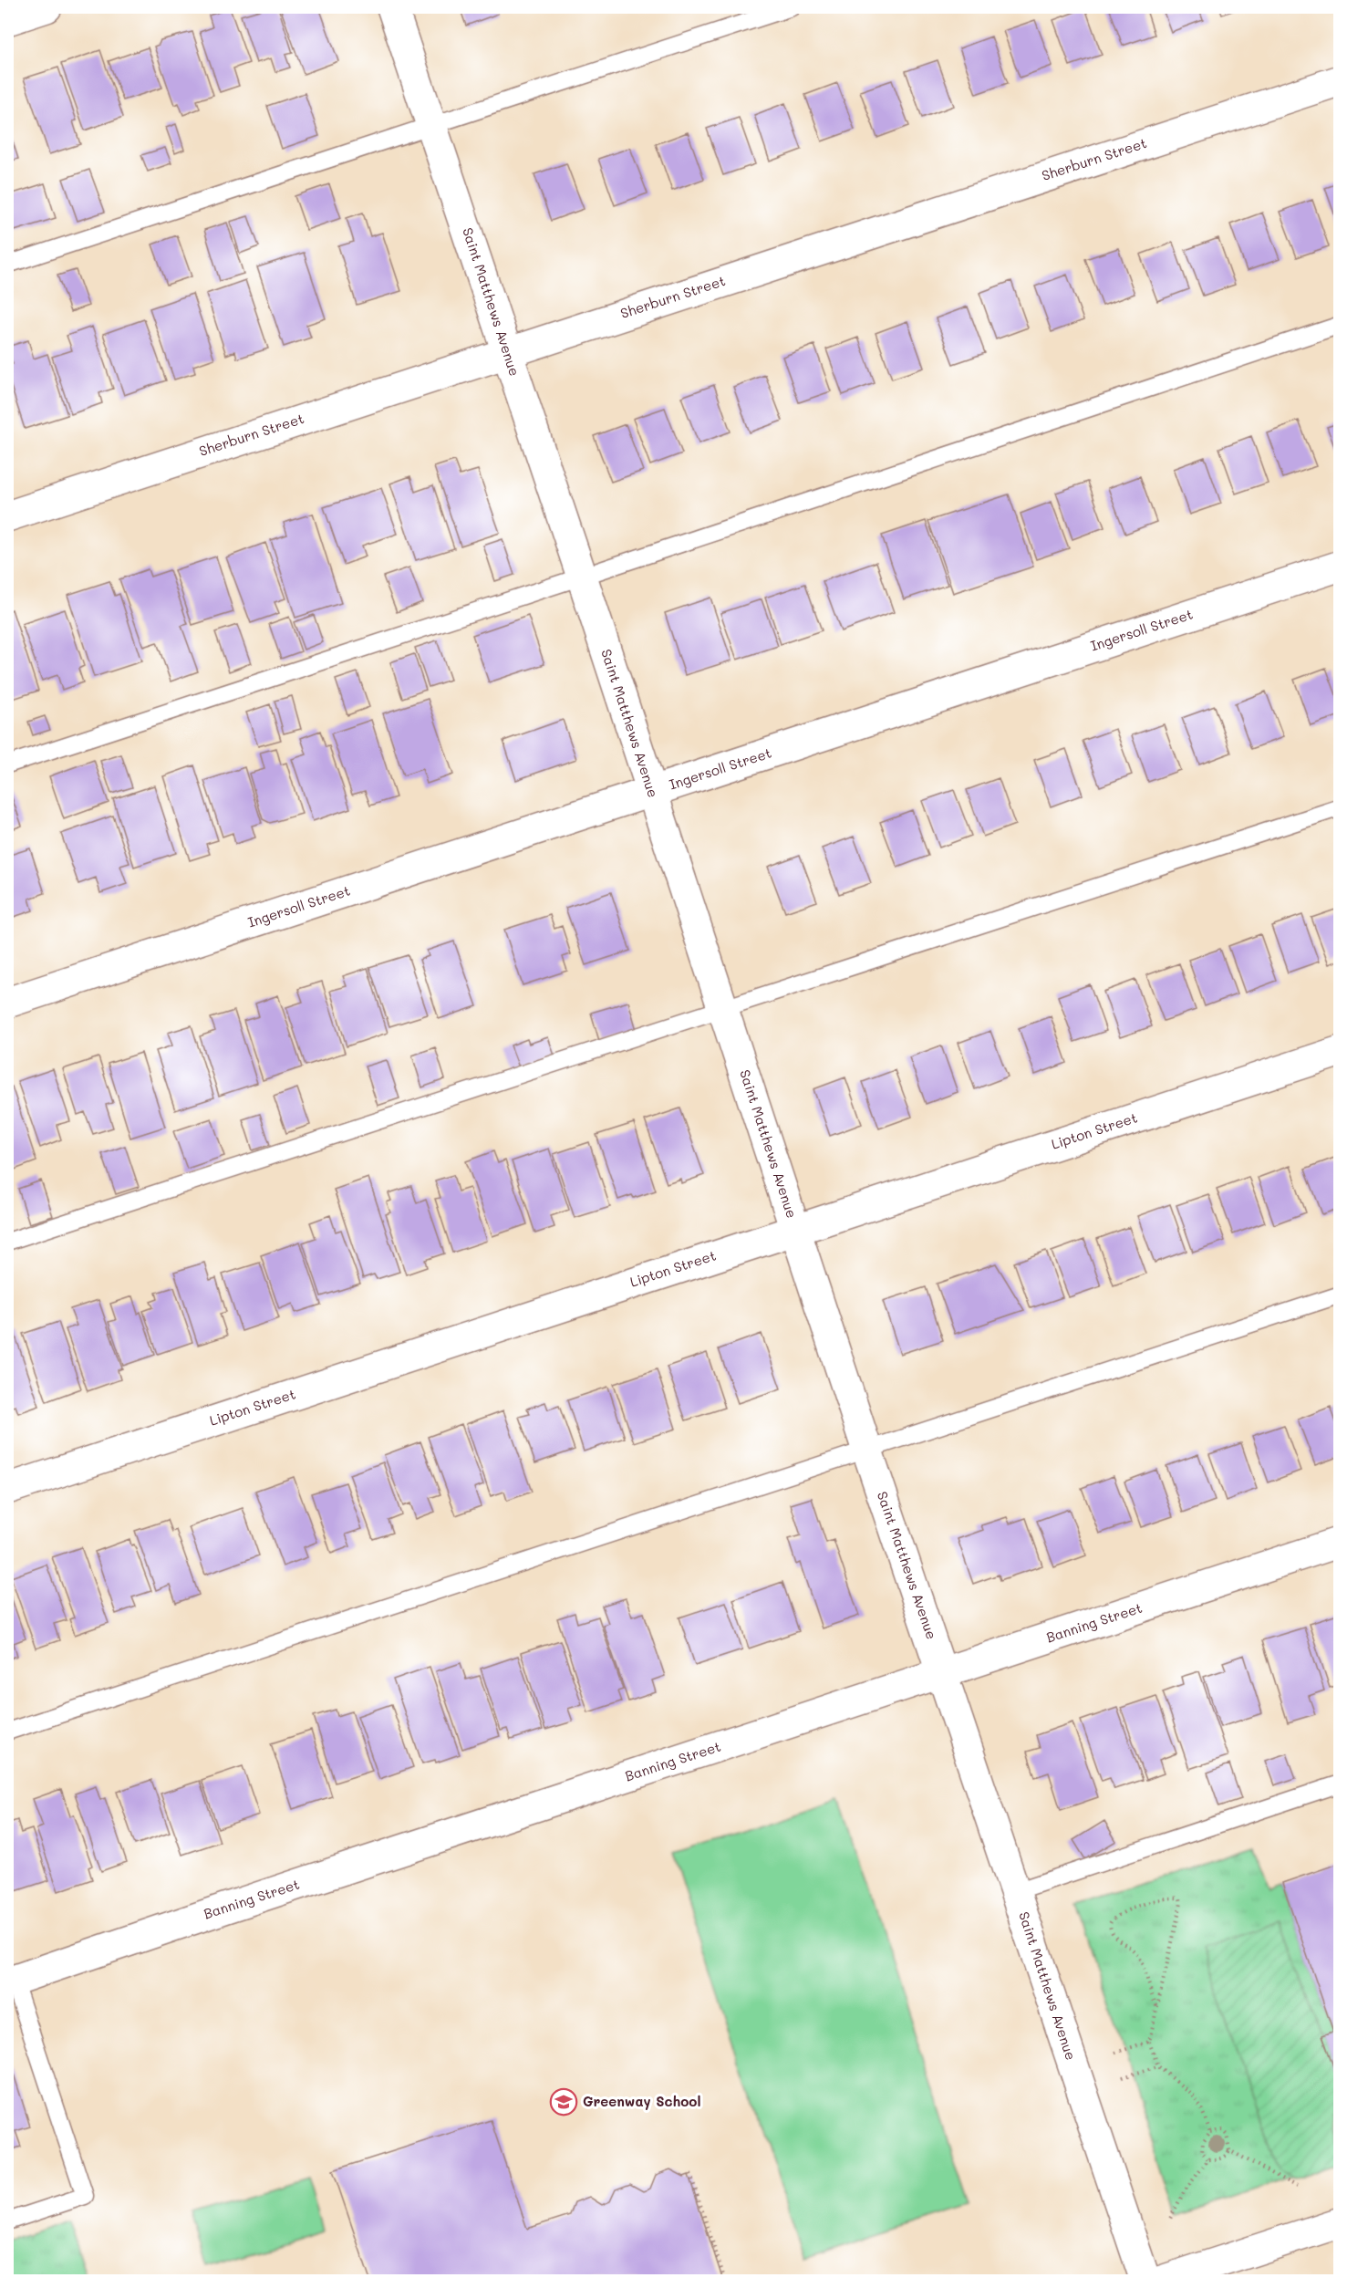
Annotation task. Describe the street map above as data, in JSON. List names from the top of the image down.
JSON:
{
  "streets": {
    "street": [
      "Sherburn Street",
      "Saint Matthews Avenue",
      "Ingersoll Street",
      "Lipton Street",
      "Banning Street"
    ]
  },
  "crossings": [
    ["Sherburn Street", "Saint Matthews Avenue"],
    ["Saint Matthews Avenue", "Ingersoll Street"],
    ["Saint Matthews Avenue", "Lipton Street"],
    ["Saint Matthews Avenue", "Banning Street"]
  ],
  "places": {
    "school or university": ["Greenway School"]
  }
}
